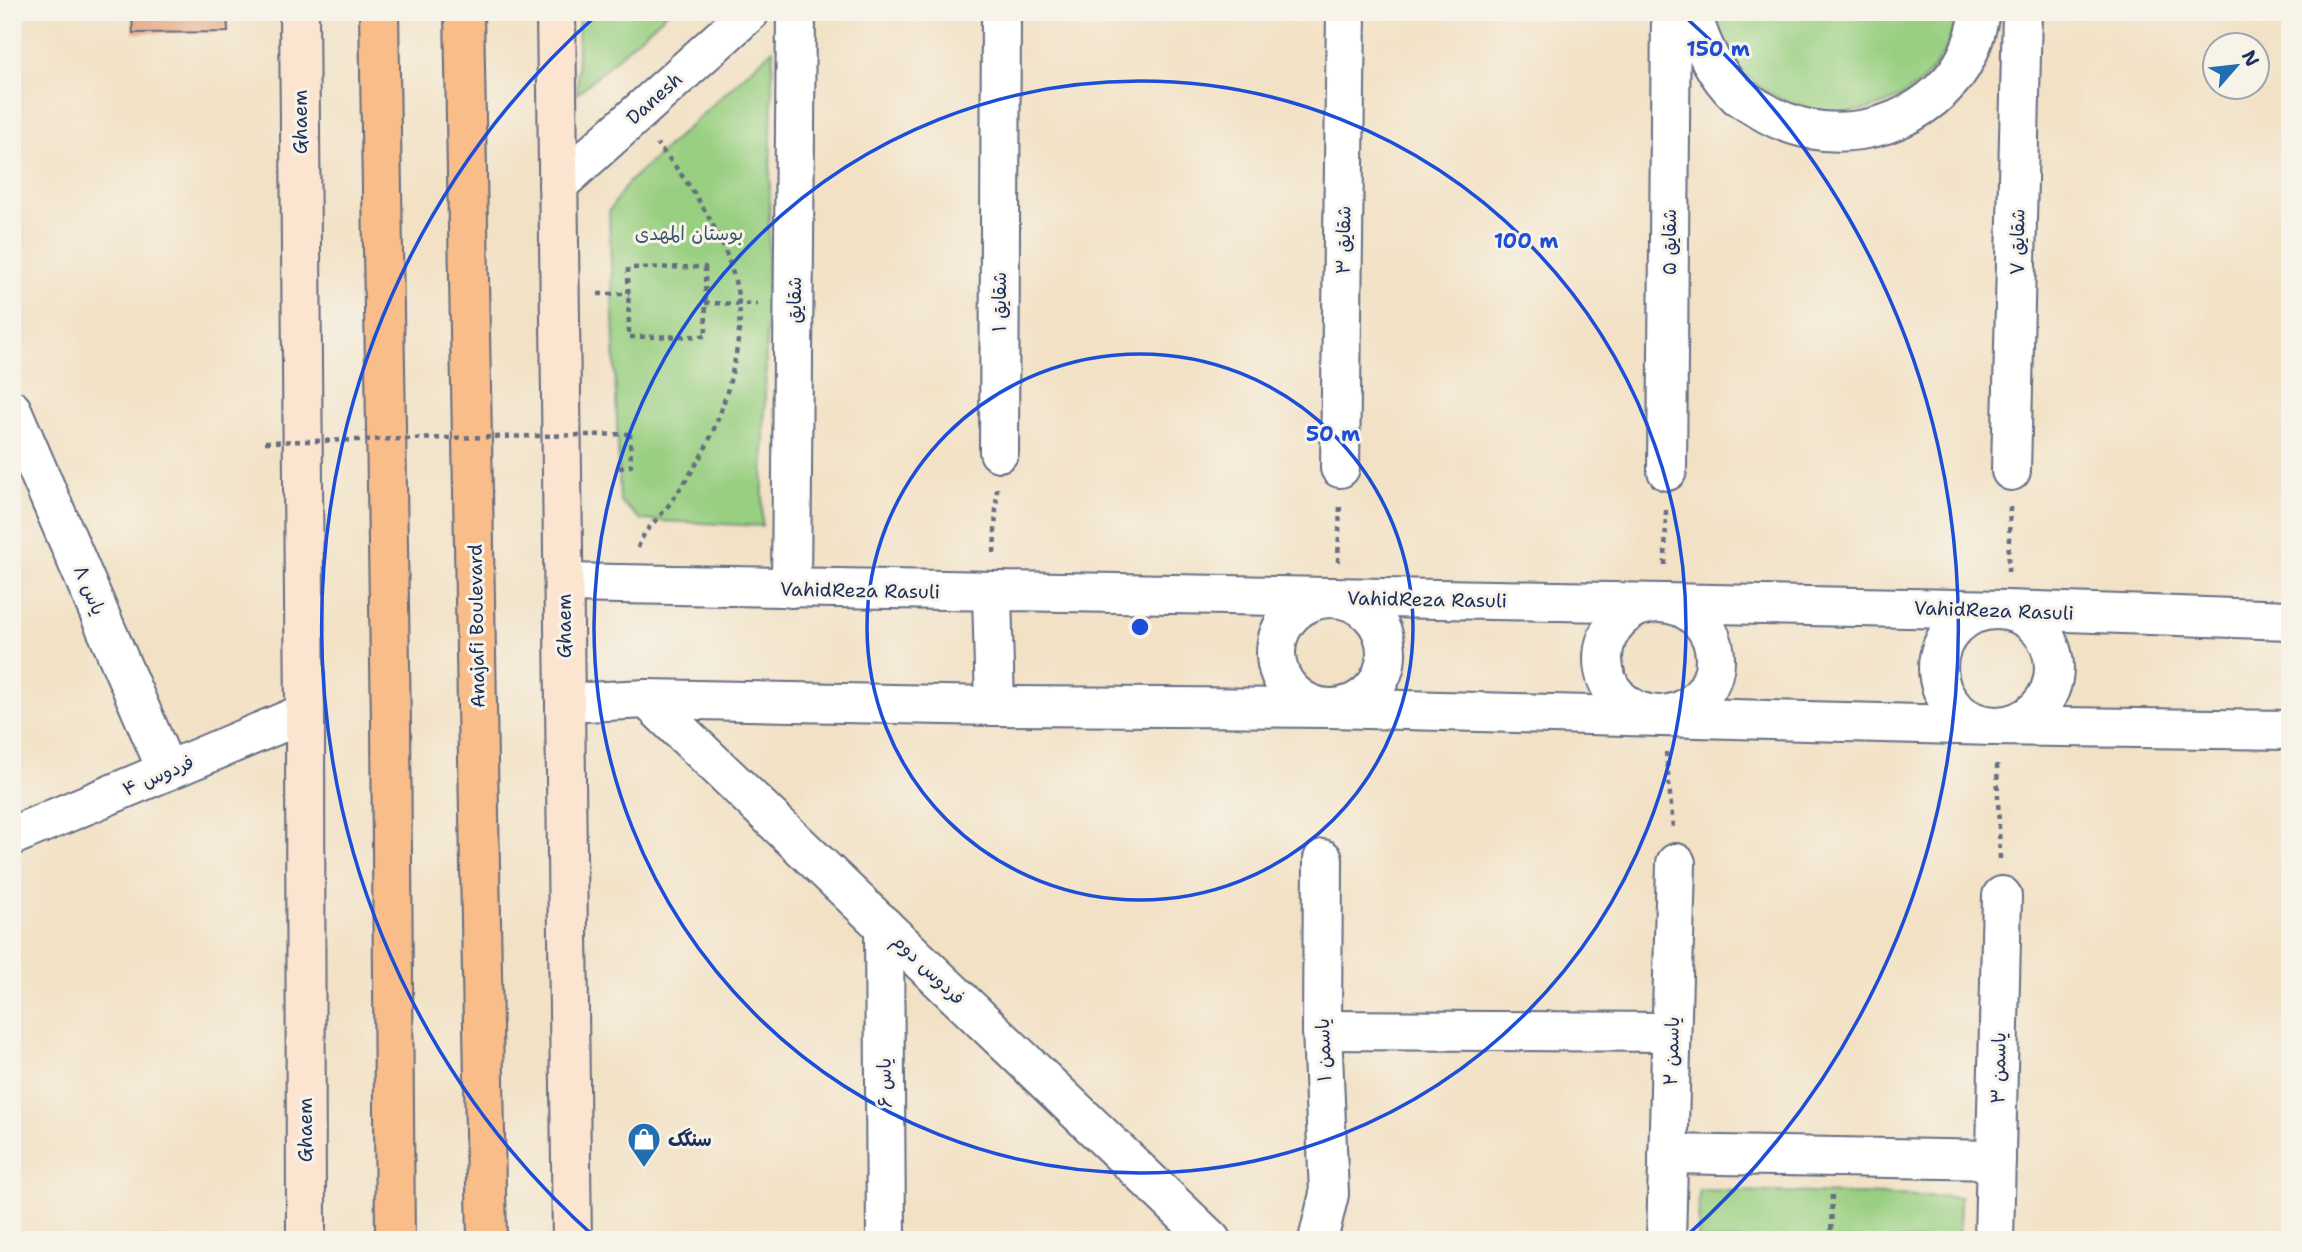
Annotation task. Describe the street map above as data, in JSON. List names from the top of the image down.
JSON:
{
  "streets": {
    "main road": ["Ghaem", "Anajafi Boulevard"],
    "street": [
      "Danesh",
      "شقایق ۳",
      "شقایق ۵",
      "شقایق ۷",
      "شقایق",
      "شقایق ۱",
      "یاس ۸",
      "VahidReza Rasuli",
      "فردوس ۴",
      "فردوس دوم",
      "یاسمن ۱",
      "یاسمن ۲",
      "یاسمن ۳",
      "یاس ۶"
    ]
  },
  "crossings": [
    ["Danesh", "Ghaem"],
    ["Ghaem", "VahidReza Rasuli"],
    ["Ghaem", "فردوس ۴"],
    ["شقایق", "VahidReza Rasuli"],
    ["یاس ۸", "فردوس ۴"],
    ["فردوس دوم", "یاس ۶"]
  ],
  "parks": ["بوستان المهدی"],
  "places": {
    "shop": ["سنگک"]
  },
  "north": "top right",
  "rings": ["150 m", "100 m", "50 m"]
}
